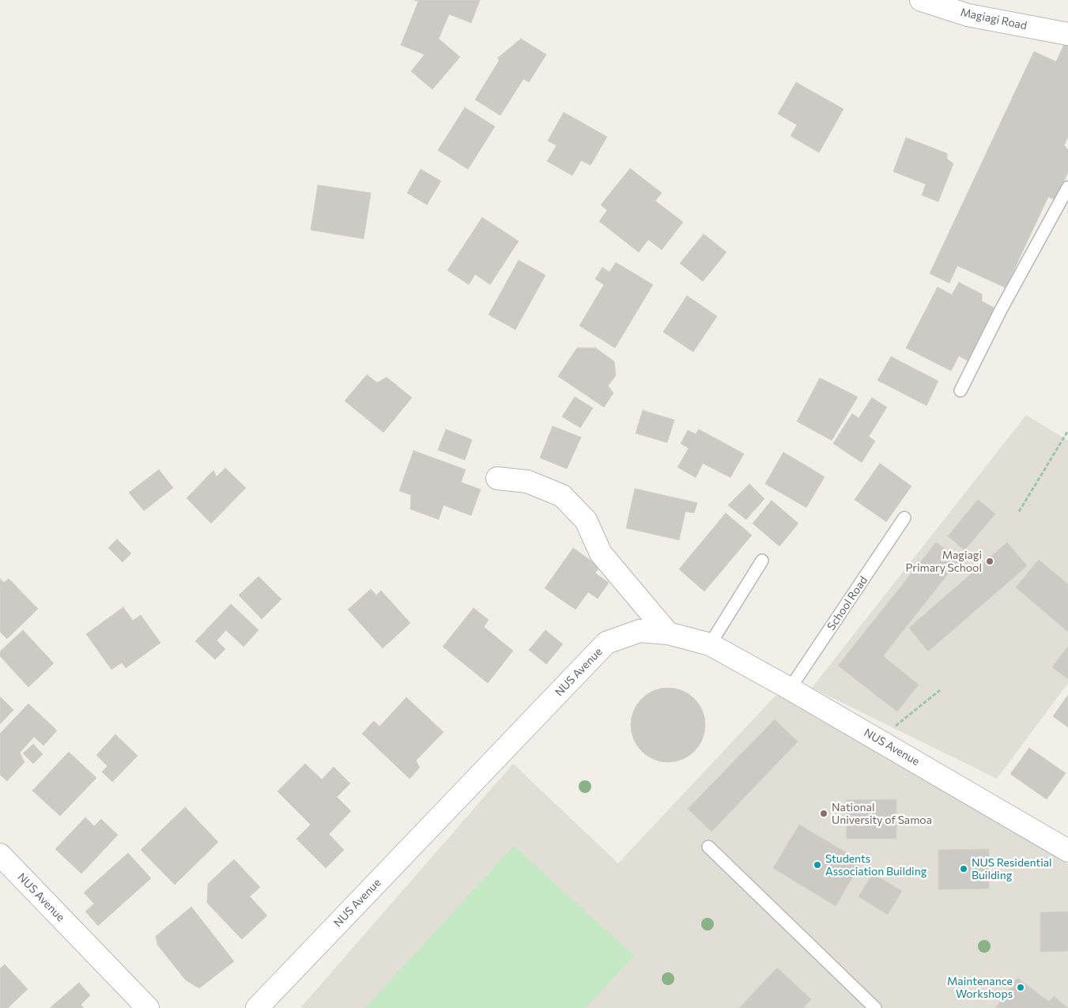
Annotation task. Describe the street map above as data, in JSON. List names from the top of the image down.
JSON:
{
  "streets": {
    "street": ["Magiagi Road", "NUS Avenue"],
    "lane": ["School Road"]
  },
  "crossings": [
    ["School Road", "NUS Avenue"]
  ],
  "places": [
    "Magiagi Primary School",
    "National University of Samoa",
    "Students Association Building",
    "NUS Residential Building",
    "Maintenance Workshops"
  ]
}
